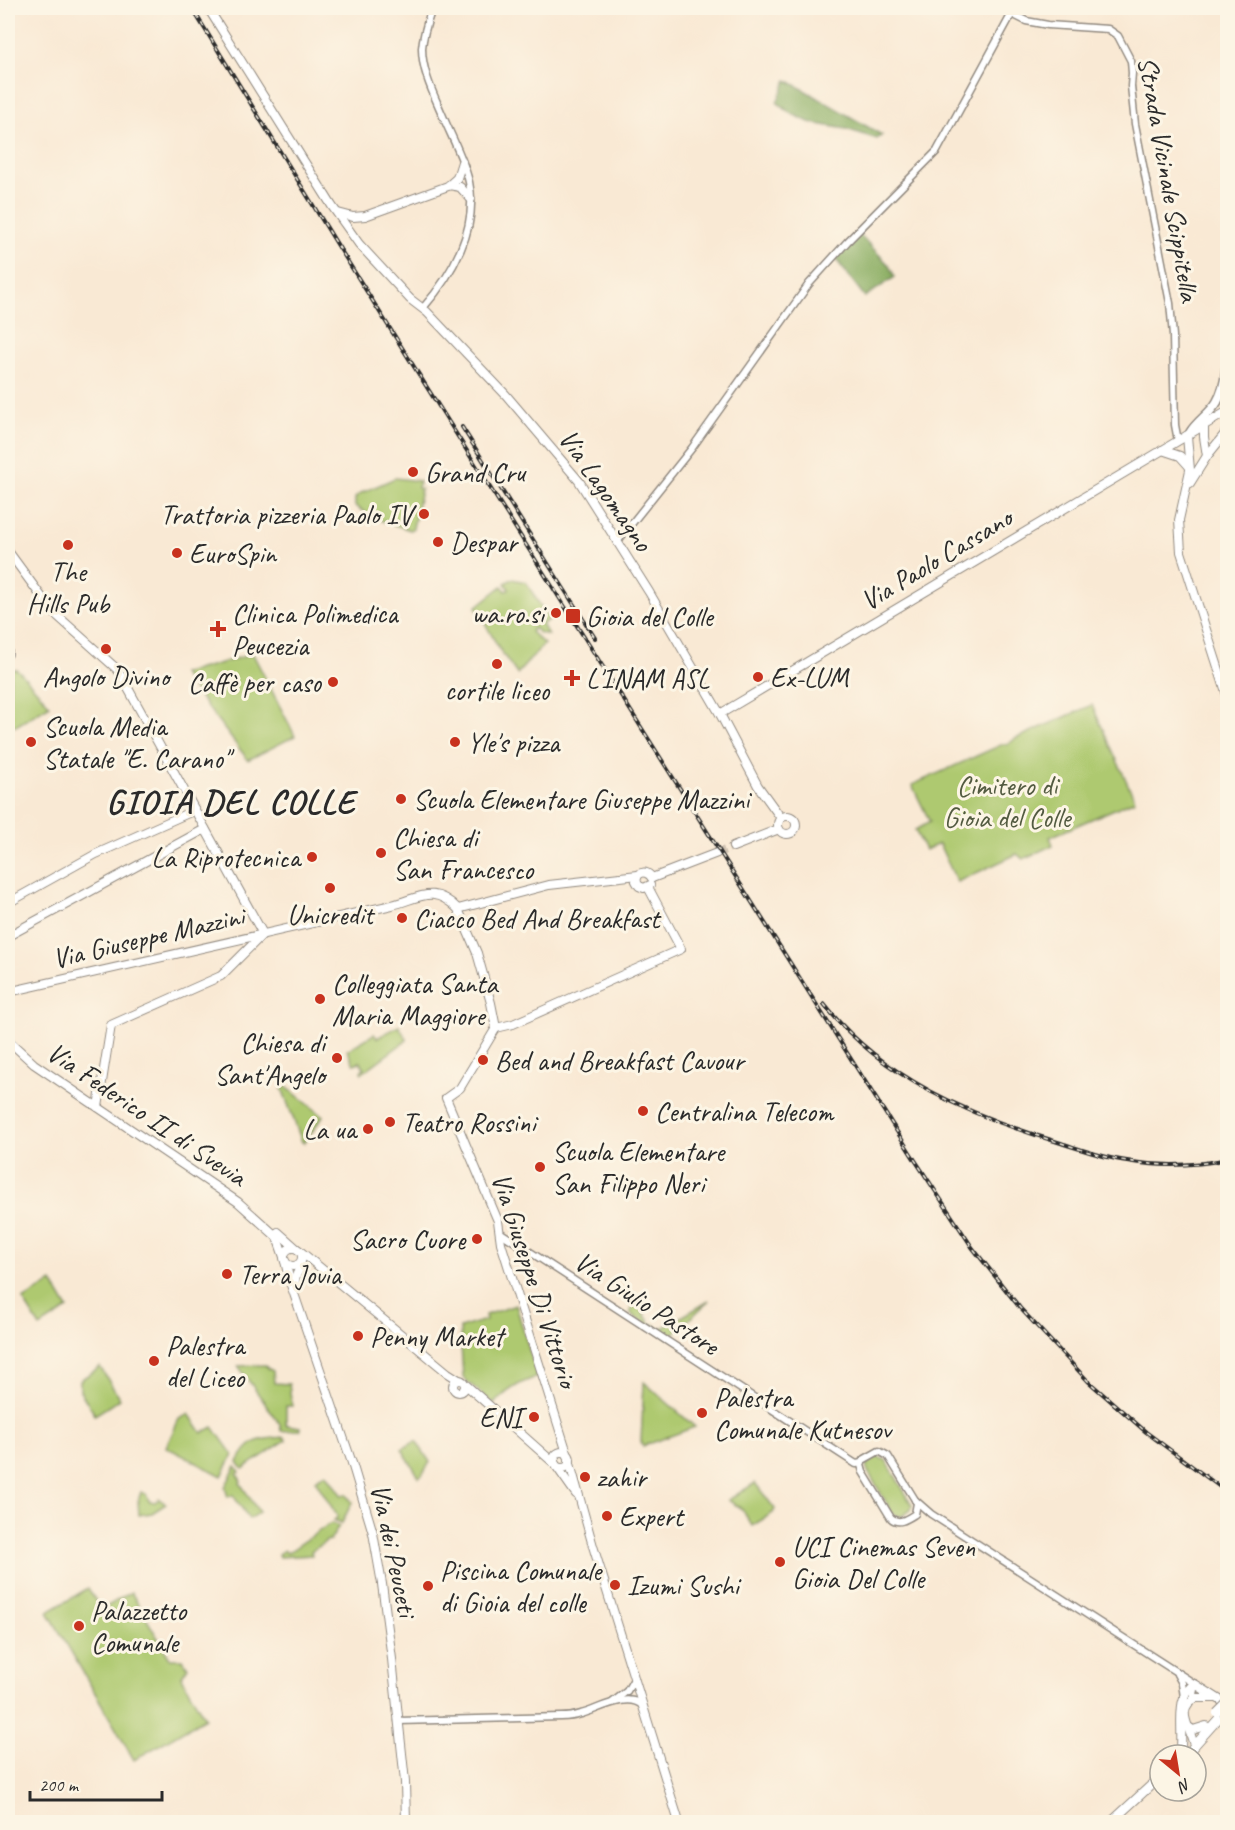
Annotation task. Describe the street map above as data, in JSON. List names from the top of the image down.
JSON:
{
  "streets": {
    "main road": [
      "Via Lagomagno",
      "Via Paolo Cassano",
      "Via Giuseppe Mazzini",
      "Via Federico II di Svevia",
      "Via Giuseppe Di Vittorio",
      "Via dei Peuceti"
    ],
    "street": ["Strada Vicinale Scippitella", "Via Giulio Pastore"]
  },
  "crossings": [
    ["Strada Vicinale Scippitella", "Via Paolo Cassano"],
    ["Via Lagomagno", "Via Paolo Cassano"],
    ["Via Giuseppe Di Vittorio", "Via Giulio Pastore"]
  ],
  "districts": ["GIOIA DEL COLLE"],
  "parks": ["Cimitero di Gioia del Colle"],
  "places": {
    "other": [
      "Grand Cru",
      "Trattoria pizzeria Paolo IV",
      "Despar",
      "The Hills Pub",
      "EuroSpin",
      "wa.ro.si",
      "Angolo Divino",
      "cortile liceo",
      "Ex-LUM",
      "Caffè per caso",
      "Scuola Media Statale \"E. Carano\"",
      "Yle's pizza",
      "Scuola Elementare Giuseppe Mazzini",
      "Chiesa di San Francesco",
      "La Riprotecnica",
      "Unicredit",
      "Ciacco Bed And Breakfast",
      "Colleggiata Santa Maria Maggiore",
      "Chiesa di Sant'Angelo",
      "Bed and Breakfast Cavour",
      "Centralina Telecom",
      "Teatro Rossini",
      "La ua",
      "Scuola Elementare San Filippo Neri",
      "Sacro Cuore",
      "Terra Jovia",
      "Penny Market",
      "Palestra del Liceo",
      "Palestra Comunale Kutnesov",
      "ENI",
      "zahir",
      "Expert",
      "UCI Cinemas Seven Gioia Del Colle",
      "Izumi Sushi",
      "Piscina Comunale di Gioia del colle",
      "Palazzetto Comunale"
    ],
    "transit": ["Gioia del Colle"],
    "health": ["Clinica Polimedica Peucezia", "L'INAM ASL"]
  },
  "scale_bar": "200 m",
  "north": "bottom right"
}
